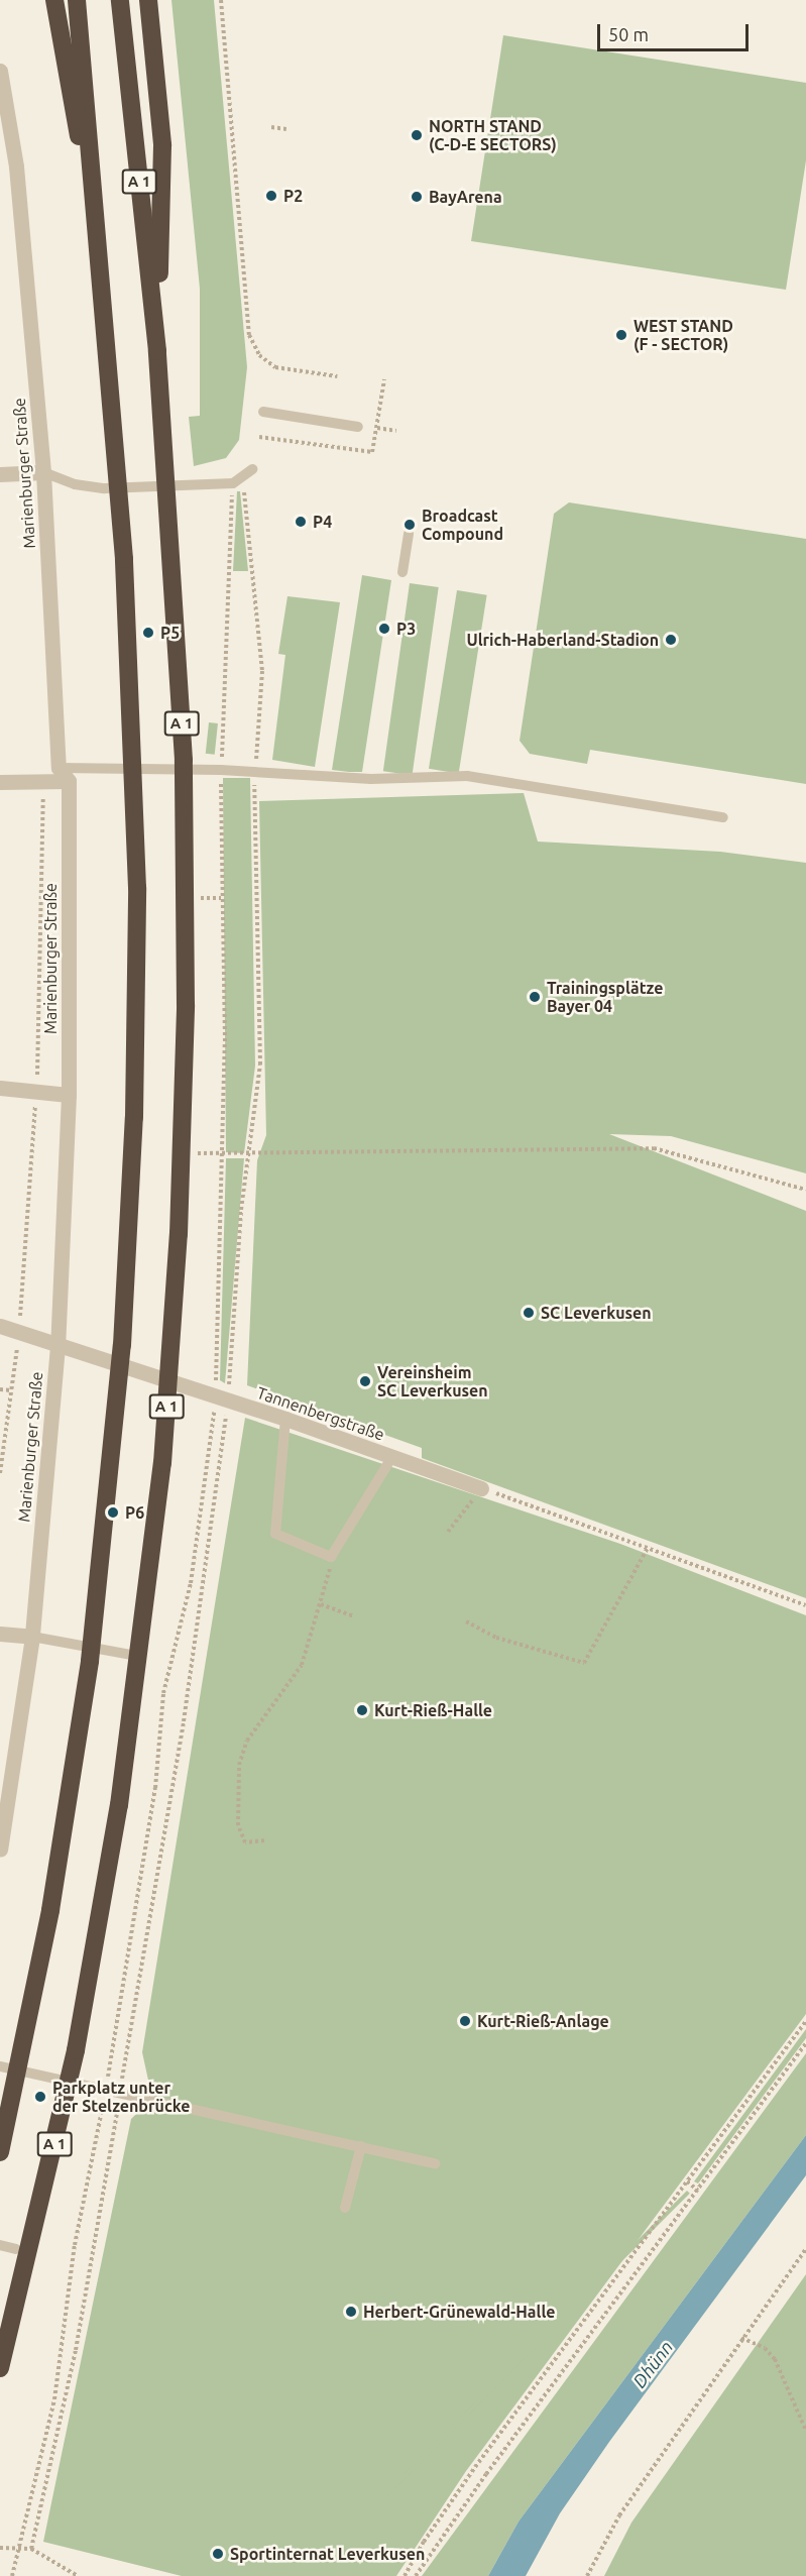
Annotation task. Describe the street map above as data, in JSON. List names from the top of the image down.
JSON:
{
  "streets": {
    "highway": ["A 1"],
    "street": ["Marienburger Straße", "Tannenbergstraße"]
  },
  "crossings": [
    ["Marienburger Straße", "Tannenbergstraße"]
  ],
  "water": ["Dhünn"],
  "places": [
    "NORTH STAND (C-D-E SECTORS)",
    "P2",
    "BayArena",
    "WEST STAND (F - SECTOR)",
    "P4",
    "Broadcast Compound",
    "P3",
    "P5",
    "Ulrich-Haberland-Stadion",
    "Trainingsplätze Bayer 04",
    "SC Leverkusen",
    "Vereinsheim SC Leverkusen",
    "P6",
    "Kurt-Rieß-Halle",
    "Kurt-Rieß-Anlage",
    "Parkplatz unter der Stelzenbrücke",
    "Herbert-Grünewald-Halle",
    "Sportinternat Leverkusen"
  ],
  "scale_bar": "50 m"
}
